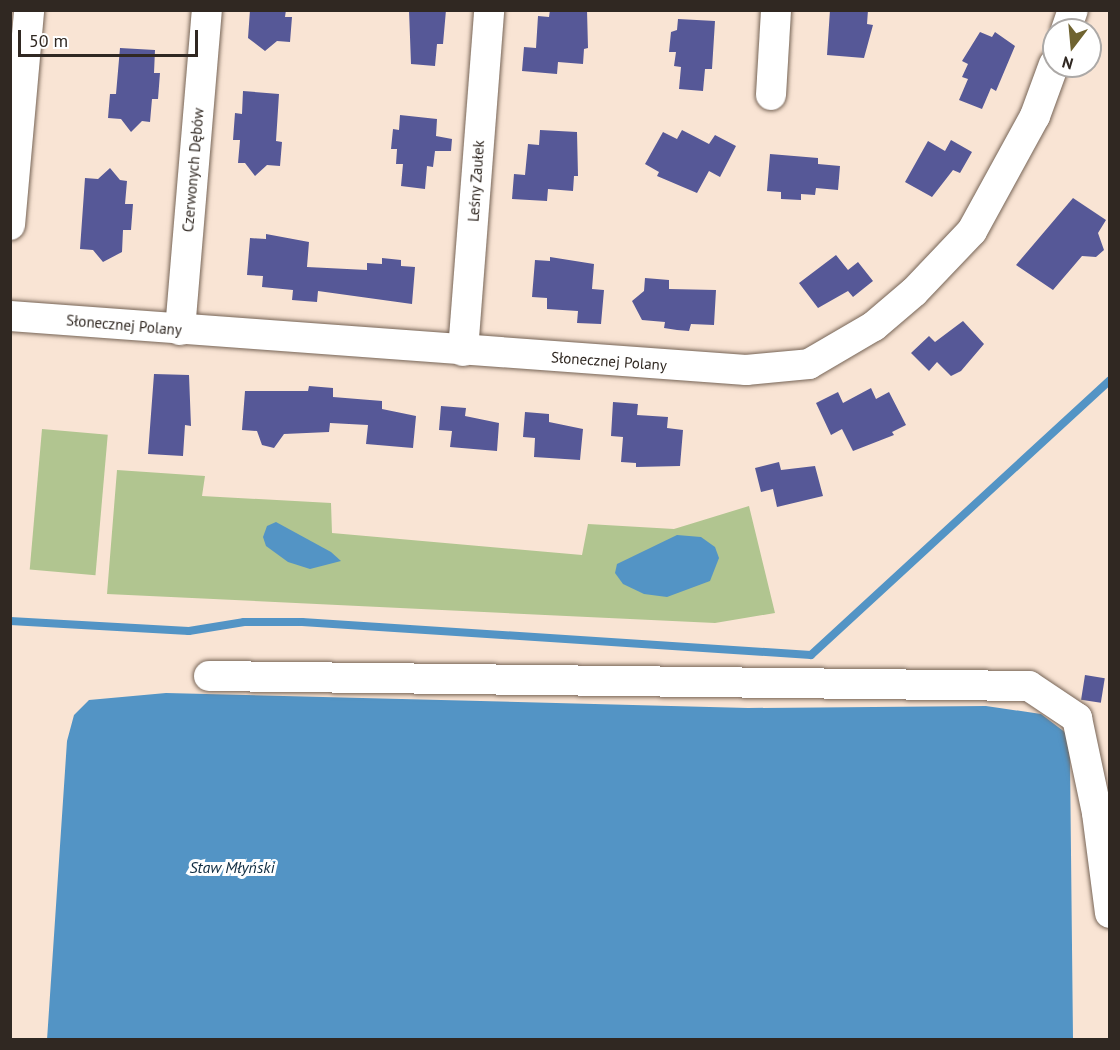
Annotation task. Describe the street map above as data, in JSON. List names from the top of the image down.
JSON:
{
  "streets": {
    "street": ["Czerwonych Dębów", "Leśny Zaułek", "Słonecznej Polany"]
  },
  "crossings": [
    ["Czerwonych Dębów", "Słonecznej Polany"],
    ["Leśny Zaułek", "Słonecznej Polany"]
  ],
  "water": ["Staw Młyński"],
  "scale_bar": "50 m",
  "north": "bottom"
}
